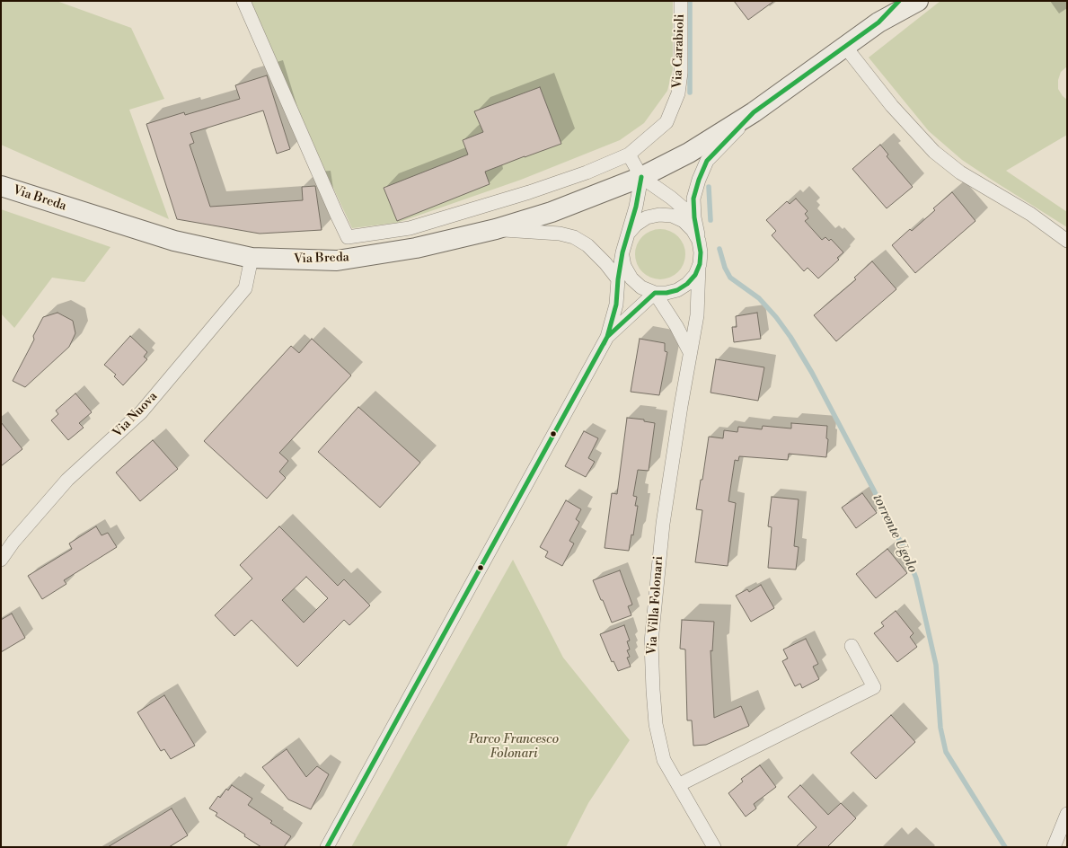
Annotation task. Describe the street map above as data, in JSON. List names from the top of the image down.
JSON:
{
  "streets": {
    "street": [
      "Via Carabioli",
      "Via Breda",
      "Via Nuova",
      "Via Villa Folonari"
    ]
  },
  "crossings": [
    ["Via Carabioli", "Via Breda"],
    ["Via Breda", "Via Nuova"]
  ],
  "water": ["torrente Ugolo"],
  "parks": ["Parco Francesco Folonari"]
}
